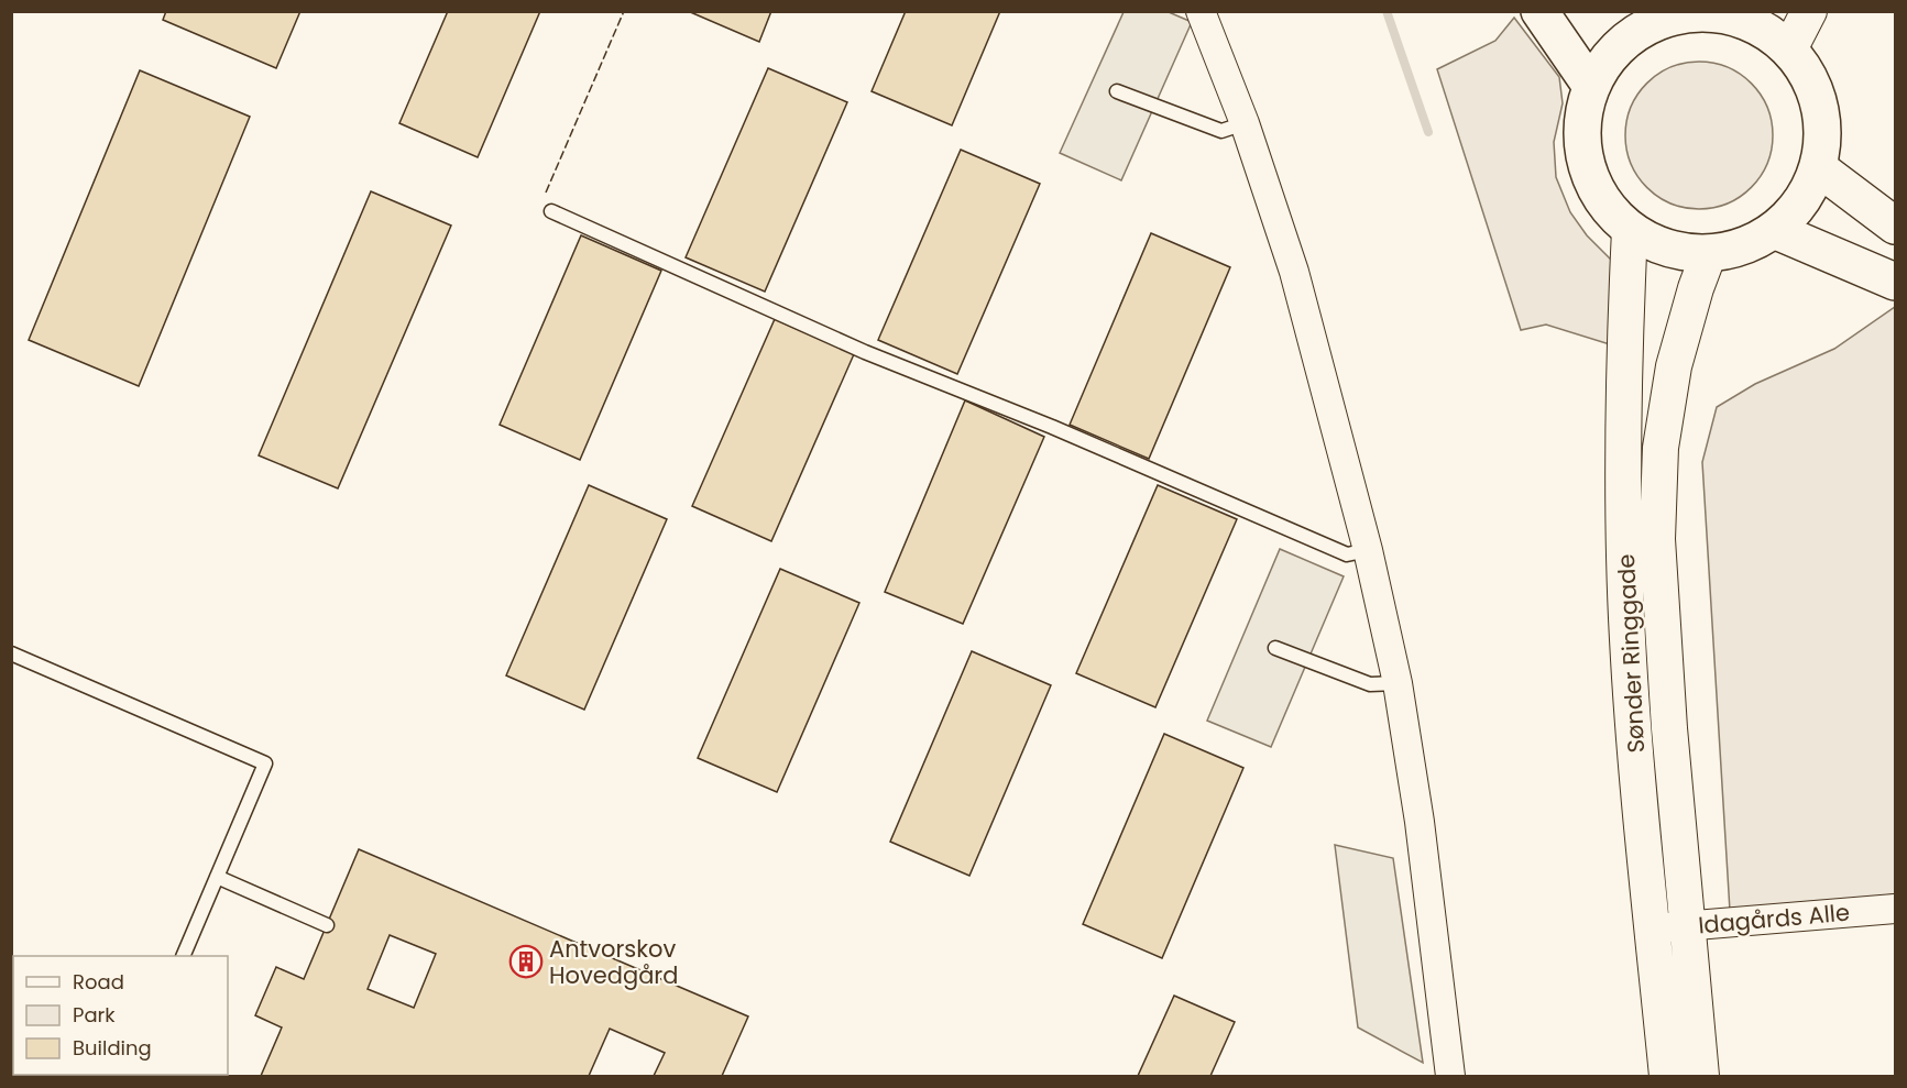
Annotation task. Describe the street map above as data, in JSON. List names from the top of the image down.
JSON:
{
  "streets": {
    "street": ["Sønder Ringgade", "Idagårds Alle"]
  },
  "crossings": [
    ["Sønder Ringgade", "Idagårds Alle"]
  ],
  "places": {
    "building": ["Antvorskov Hovedgård"]
  },
  "legend": ["Road", "Park", "Building"]
}
